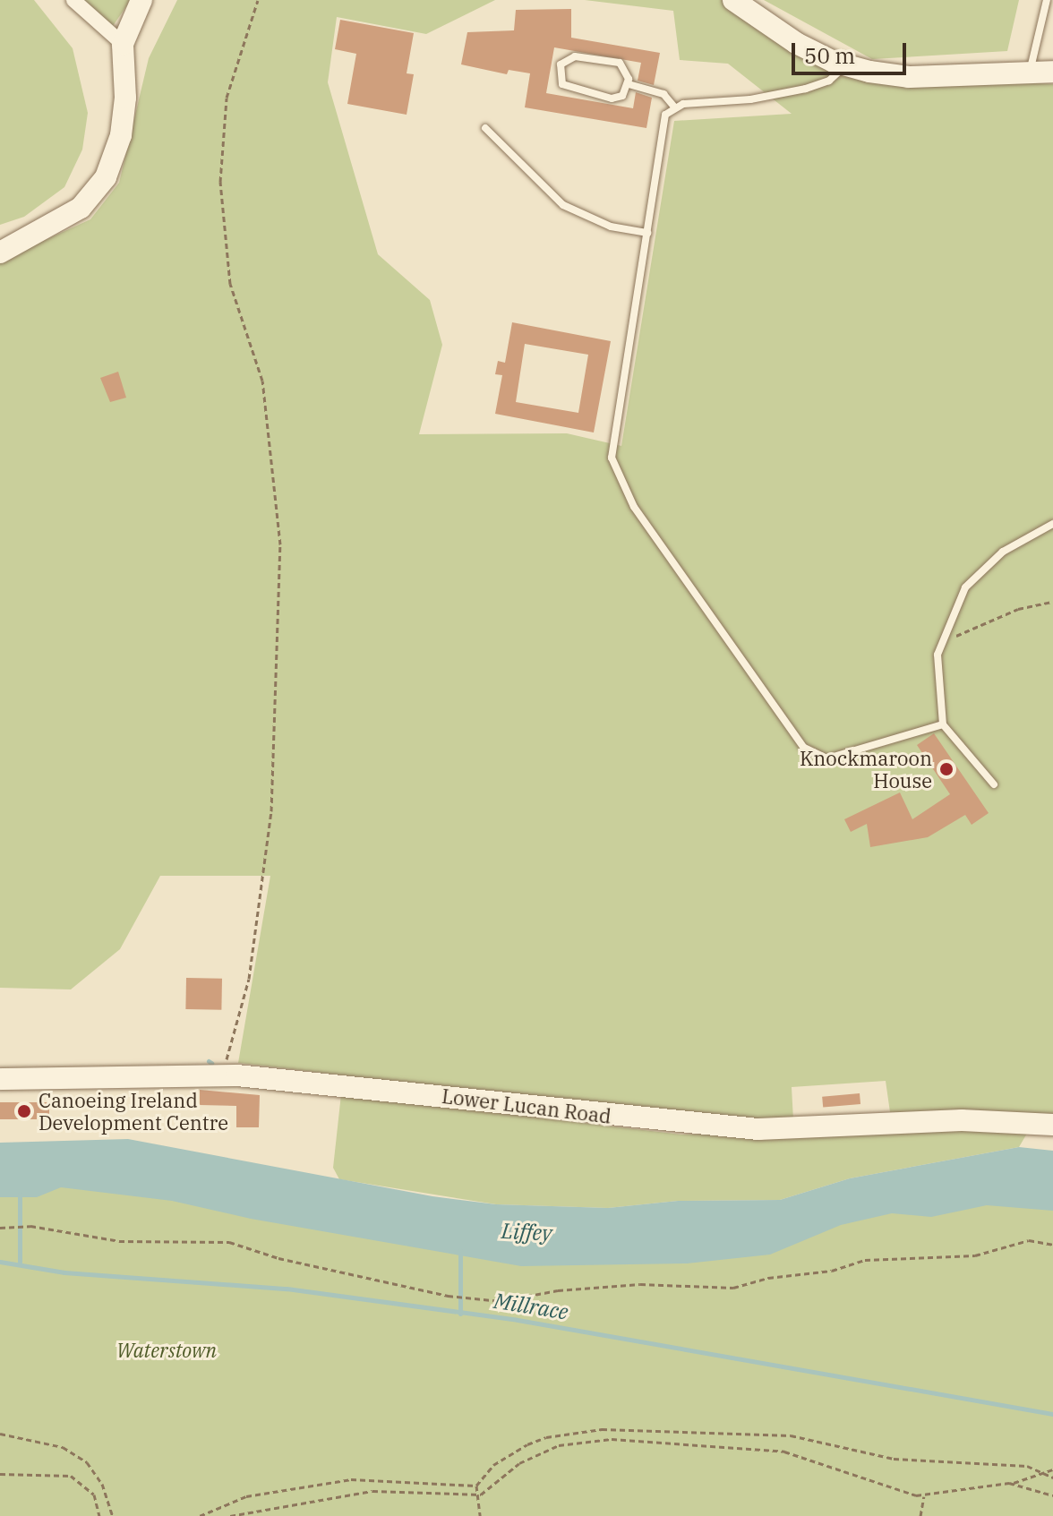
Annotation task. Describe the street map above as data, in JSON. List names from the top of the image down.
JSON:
{
  "streets": {
    "street": ["Lower Lucan Road"]
  },
  "water": ["Liffey", "Millrace"],
  "parks": ["Waterstown"],
  "places": ["Knockmaroon House", "Canoeing Ireland Development Centre"],
  "scale_bar": "50 m"
}
